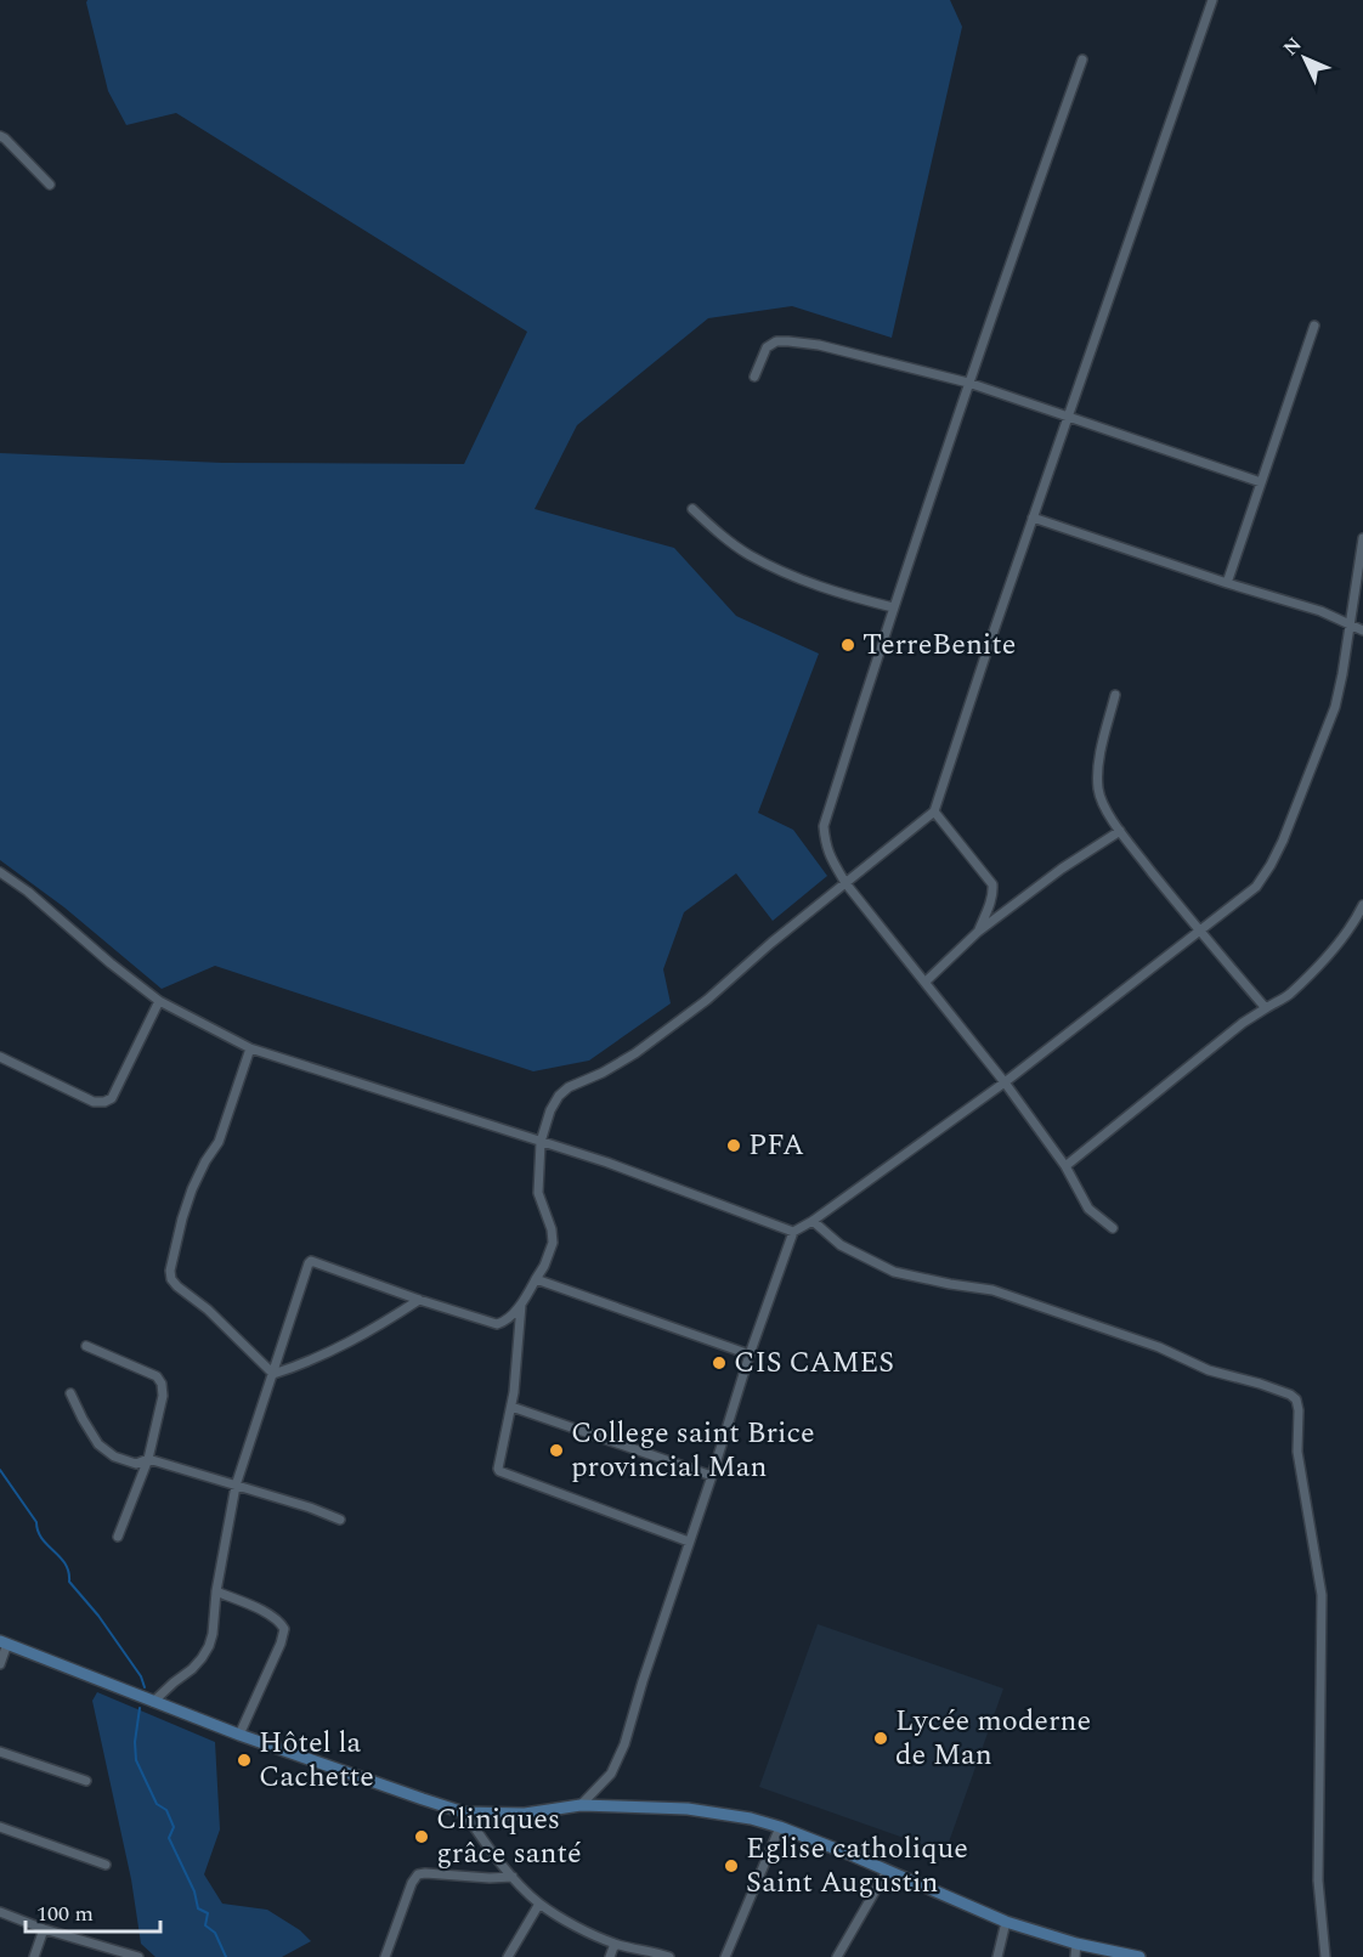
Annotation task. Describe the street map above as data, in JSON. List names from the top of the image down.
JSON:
{
  "places": [
    "TerreBenite",
    "PFA",
    "CIS CAMES",
    "College saint Brice provincial Man",
    "Lycée moderne de Man",
    "Hôtel la Cachette",
    "Cliniques grâce santé",
    "Eglise catholique Saint Augustin"
  ],
  "scale_bar": "100 m",
  "north": "top left"
}
